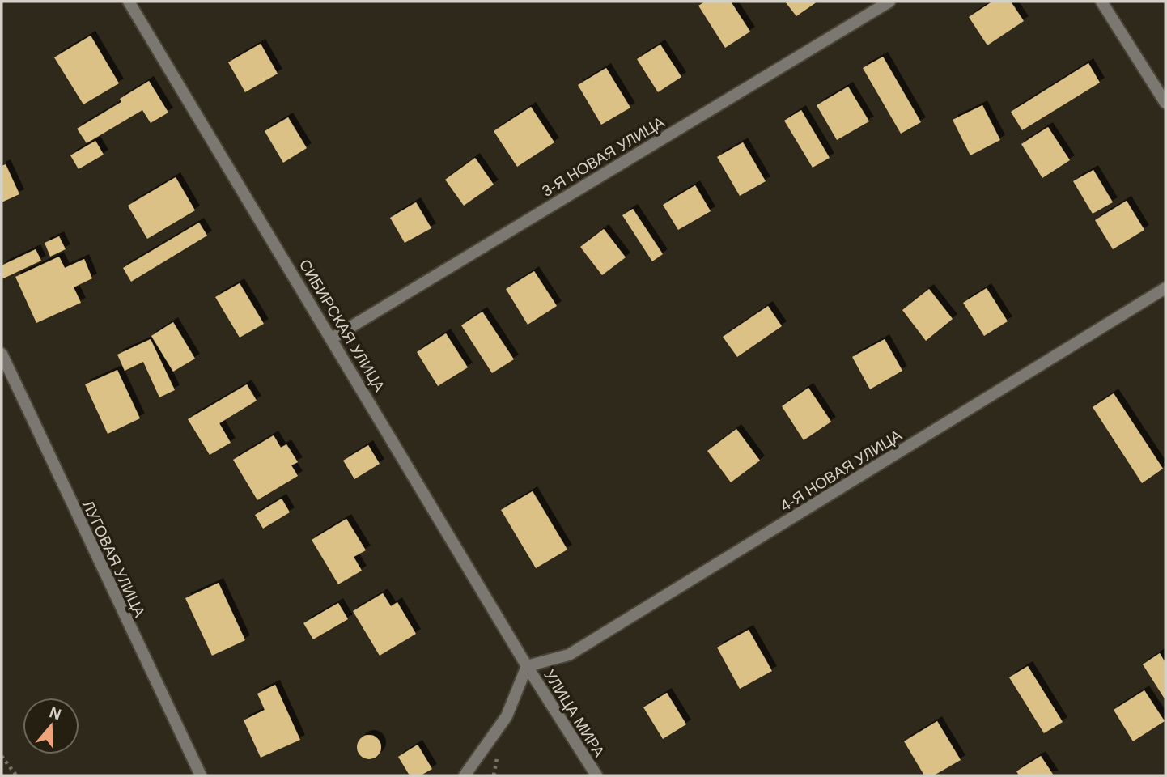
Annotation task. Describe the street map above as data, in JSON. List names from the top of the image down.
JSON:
{
  "streets": {
    "street": [
      "3-Я НОВАЯ УЛИЦА",
      "СИБИРСКАЯ УЛИЦА",
      "4-Я НОВАЯ УЛИЦА",
      "ЛУГОВАЯ УЛИЦА",
      "УЛИЦА МИРА"
    ]
  },
  "crossings": [
    ["3-Я НОВАЯ УЛИЦА", "СИБИРСКАЯ УЛИЦА"],
    ["СИБИРСКАЯ УЛИЦА", "4-Я НОВАЯ УЛИЦА"],
    ["СИБИРСКАЯ УЛИЦА", "УЛИЦА МИРА"],
    ["4-Я НОВАЯ УЛИЦА", "УЛИЦА МИРА"]
  ],
  "north": "top"
}
